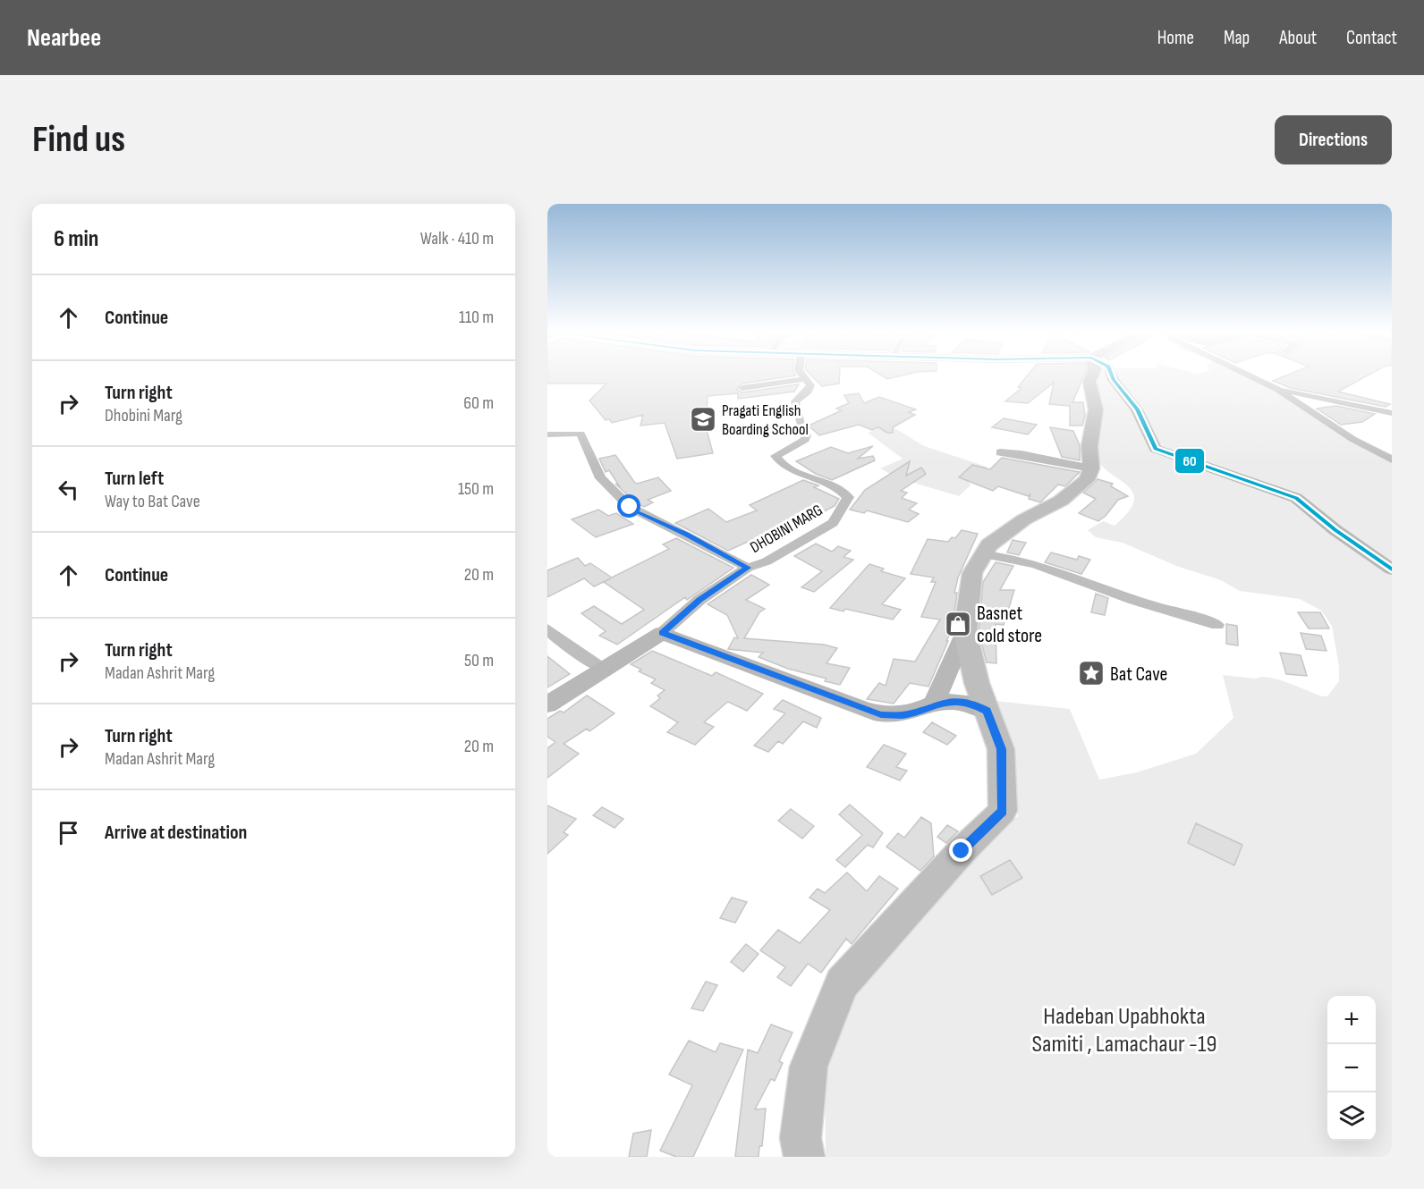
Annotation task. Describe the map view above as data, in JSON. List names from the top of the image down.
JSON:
{
  "streets": {
    "street": ["DHOBINI MARG"]
  },
  "parks": ["Hadeban Upabhokta Samiti , Lamachaur -19"],
  "places": {
    "school or university": ["Pragati English Boarding School"],
    "shop": ["Basnet cold store"],
    "place": ["Bat Cave"]
  },
  "lines": ["transit line 60"],
  "page": {
    "header": "Nearbee",
    "nav": [
      "Home",
      "Map",
      "About",
      "Contact"
    ],
    "buttons": "Directions",
    "title": "Find us",
    "heading": ["6 min", "Walk · 410 m"],
    "list": [
      ["Continue", "110 m"],
      ["Turn right", "Dhobini Marg", "60 m"],
      ["Turn left", "Way to Bat Cave", "150 m"],
      ["Continue", "20 m"],
      ["Turn right", "Madan Ashrit Marg", "50 m"],
      ["Turn right", "Madan Ashrit Marg", "20 m"],
      "Arrive at destination"
    ],
    "map_buttons": ["+", "−"]
  }
}
